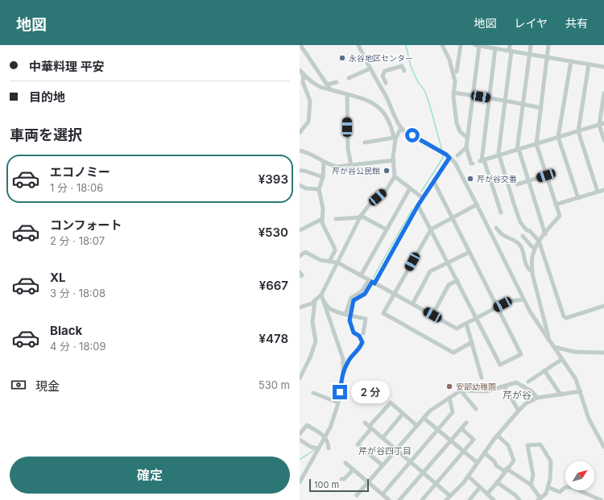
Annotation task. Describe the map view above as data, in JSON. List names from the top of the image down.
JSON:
{
  "districts": ["芹が谷", "芹が谷四丁目"],
  "places": [
    "永谷地区センター",
    "芹が谷公民館",
    "芹が谷交番",
    "安部幼稚園"
  ],
  "scale_bar": "100 m",
  "north": "top right",
  "page": {
    "header": "地図",
    "nav": ["地図", "レイヤ", "共有"],
    "banner": ["中華料理 平安", "目的地"],
    "heading": "車両を選択",
    "list": [
      {
        "name": "エコノミー",
        "note": "1 分 · 18:06",
        "value": "¥393"
      },
      {
        "name": "コンフォート",
        "note": "2 分 · 18:07",
        "value": "¥530"
      },
      {
        "name": "XL",
        "note": "3 分 · 18:08",
        "value": "¥667"
      },
      {
        "name": "Black",
        "note": "4 分 · 18:09",
        "value": "¥478"
      }
    ],
    "pay": ["現金", "530 m"],
    "bubble": "2 分",
    "buttons": "確定",
    "scale": "100 m"
  }
}
